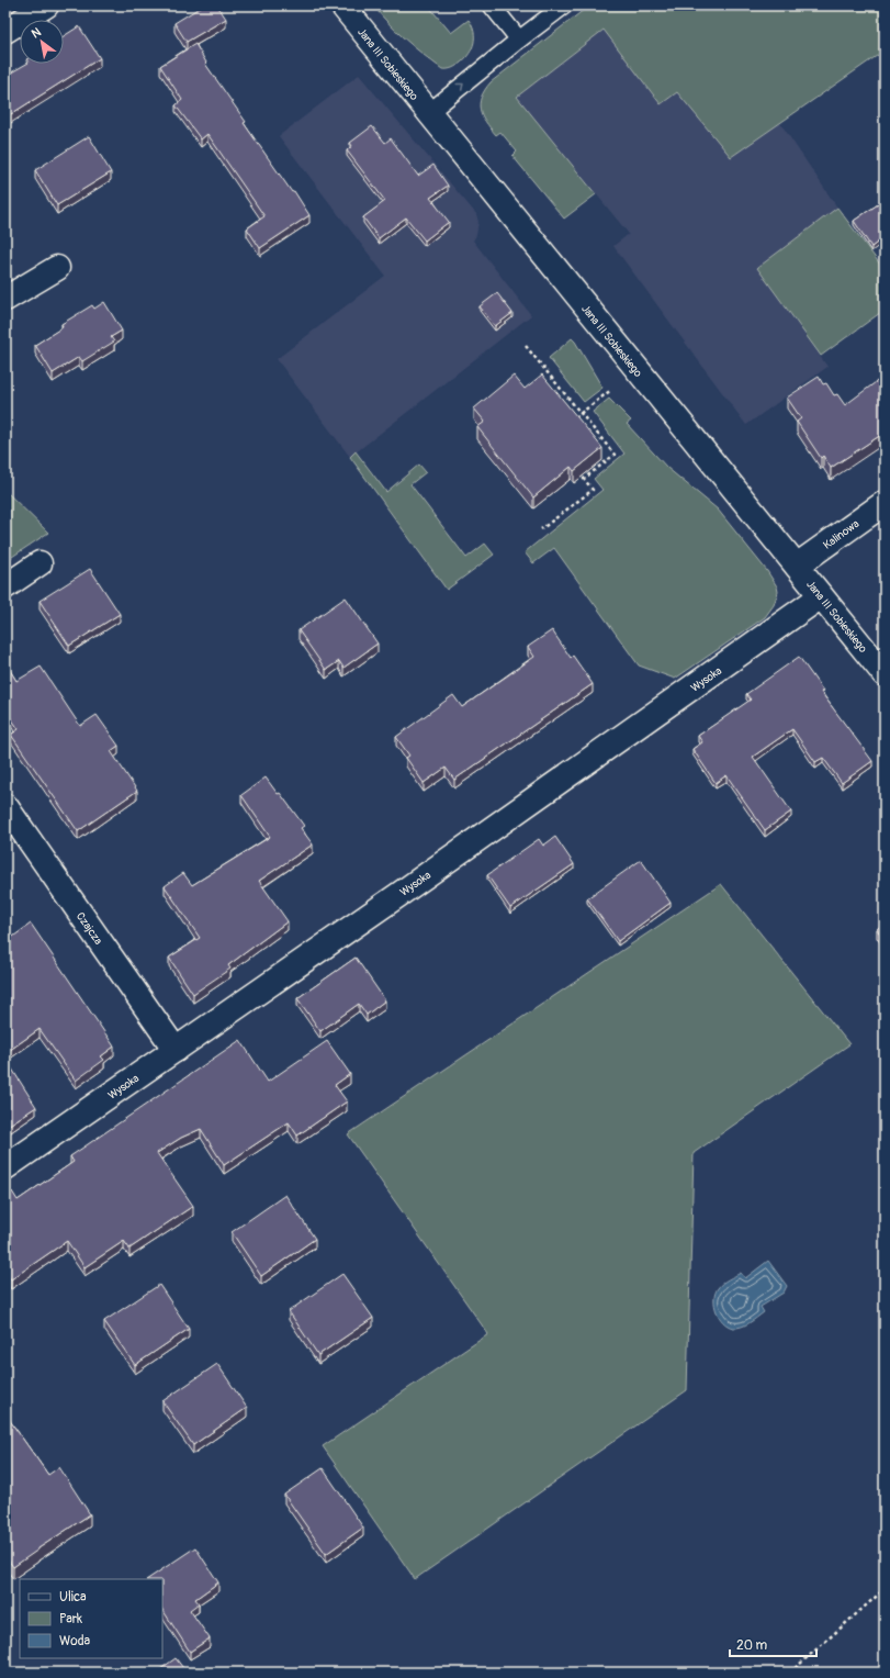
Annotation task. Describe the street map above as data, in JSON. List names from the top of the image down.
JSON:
{
  "streets": {
    "street": [
      "Jana III Sobieskiego",
      "Kalinowa",
      "Wysoka",
      "Czajcza"
    ]
  },
  "crossings": [
    ["Jana III Sobieskiego", "Kalinowa"],
    ["Jana III Sobieskiego", "Wysoka"],
    ["Wysoka", "Czajcza"]
  ],
  "legend": ["Ulica", "Park", "Woda"],
  "scale_bar": "20 m",
  "north": "top left"
}
